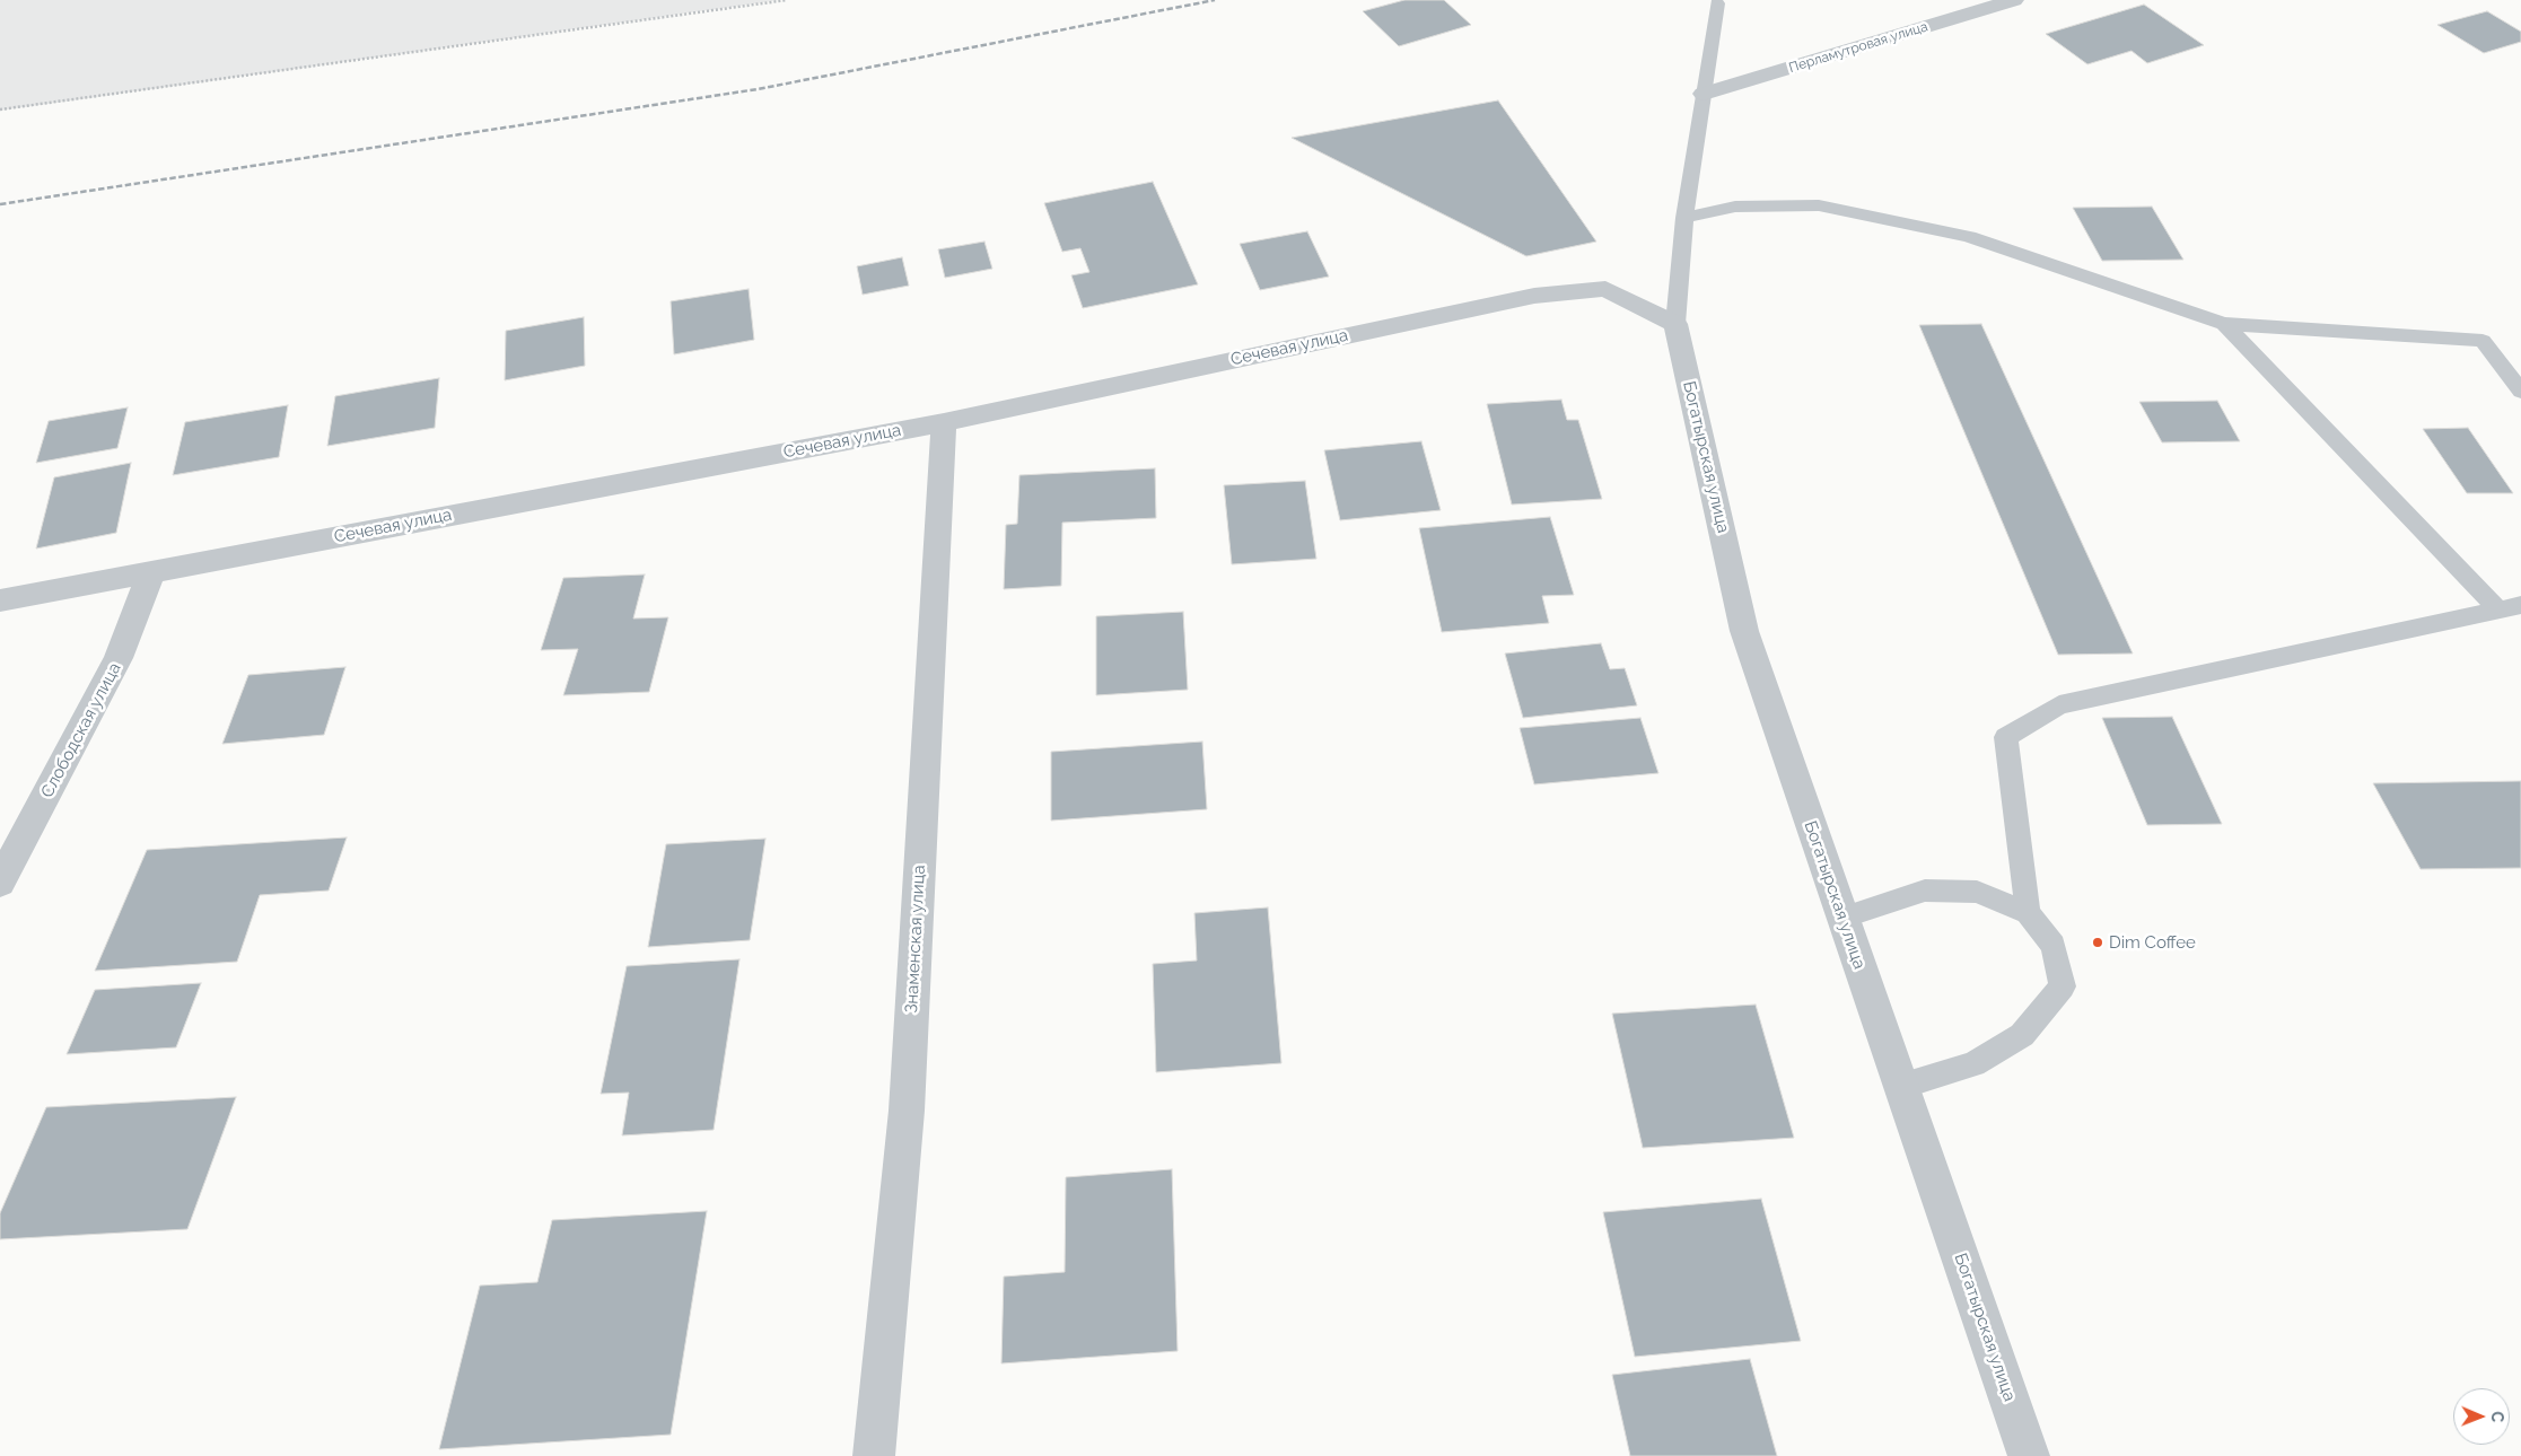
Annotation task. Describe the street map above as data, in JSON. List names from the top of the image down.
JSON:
{
  "streets": {
    "street": [
      "Перламутровая улица",
      "Сечевая улица",
      "Богатырская улица",
      "Слободская улица",
      "Знаменская улица"
    ]
  },
  "crossings": [
    ["Сечевая улица", "Богатырская улица"],
    ["Сечевая улица", "Слободская улица"],
    ["Сечевая улица", "Знаменская улица"]
  ],
  "places": ["Dim Coffee"],
  "north": "right"
}
